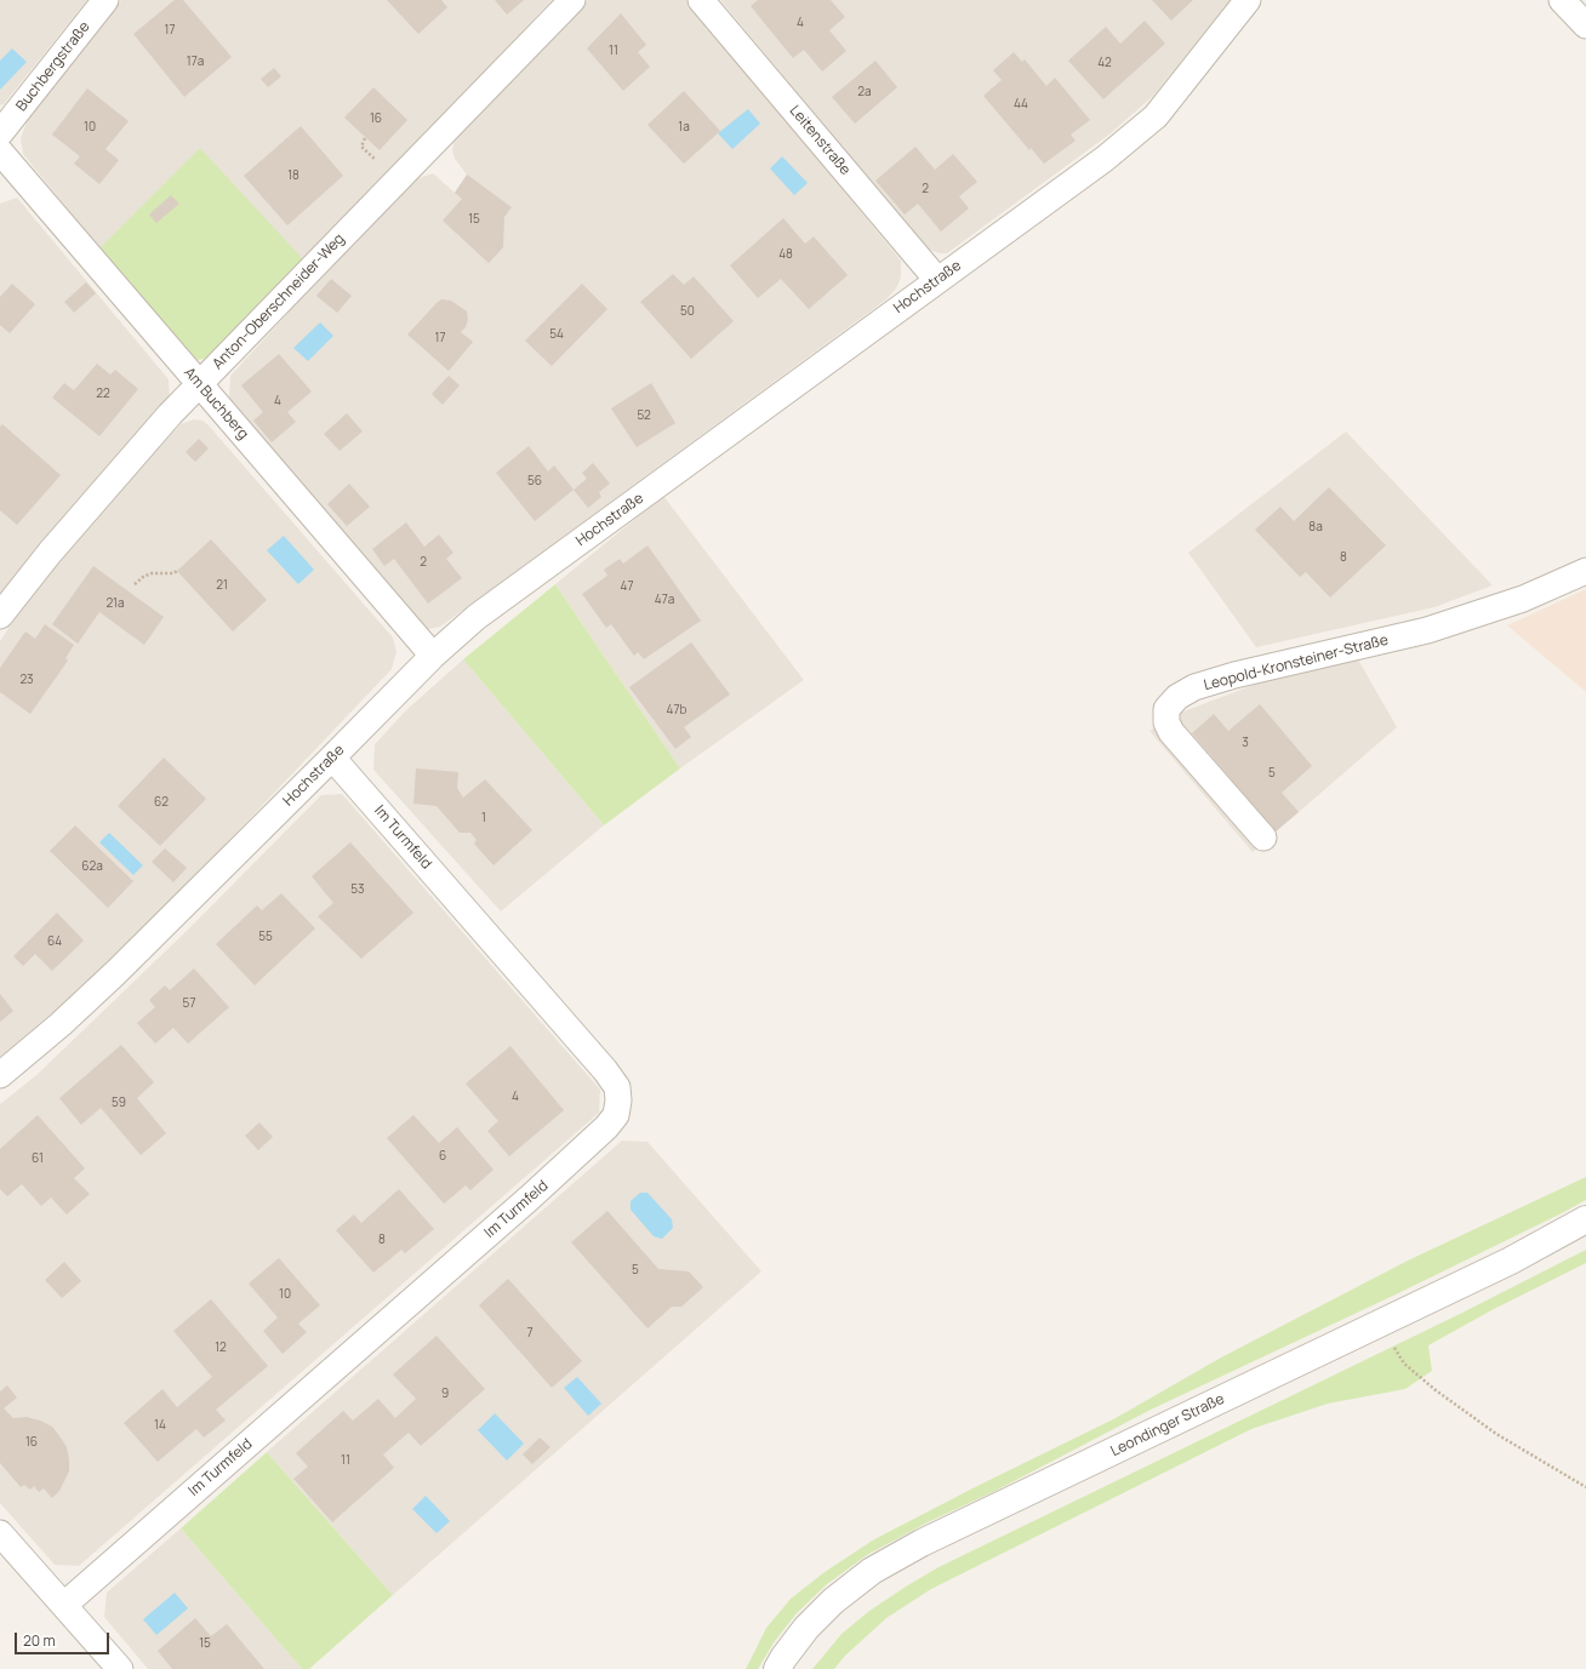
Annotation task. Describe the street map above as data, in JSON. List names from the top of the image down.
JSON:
{
  "streets": {
    "street": [
      "Buchbergstraße",
      "Leitenstraße",
      "Hochstraße",
      "Anton-Oberschneider-Weg",
      "Am Buchberg",
      "Leopold-Kronsteiner-Straße",
      "Im Turmfeld",
      "Leondinger Straße"
    ]
  },
  "crossings": [
    ["Leitenstraße", "Hochstraße"],
    ["Hochstraße", "Am Buchberg"],
    ["Hochstraße", "Im Turmfeld"],
    ["Anton-Oberschneider-Weg", "Am Buchberg"]
  ],
  "house_numbers": [
    "4",
    "17",
    "11",
    "17a",
    "42",
    "2a",
    "44",
    "16",
    "10",
    "1a",
    "18",
    "2",
    "15",
    "48",
    "50",
    "54",
    "17",
    "22",
    "4",
    "52",
    "56",
    "8a",
    "8",
    "2",
    "21",
    "47",
    "47a",
    "21a",
    "23",
    "47b",
    "3",
    "5",
    "62",
    "1",
    "62a",
    "53",
    "55",
    "64",
    "57",
    "4",
    "59",
    "6",
    "61",
    "8",
    "5",
    "10",
    "7",
    "12",
    "9",
    "14",
    "16",
    "11",
    "15"
  ],
  "scale_bar": "20 m"
}
